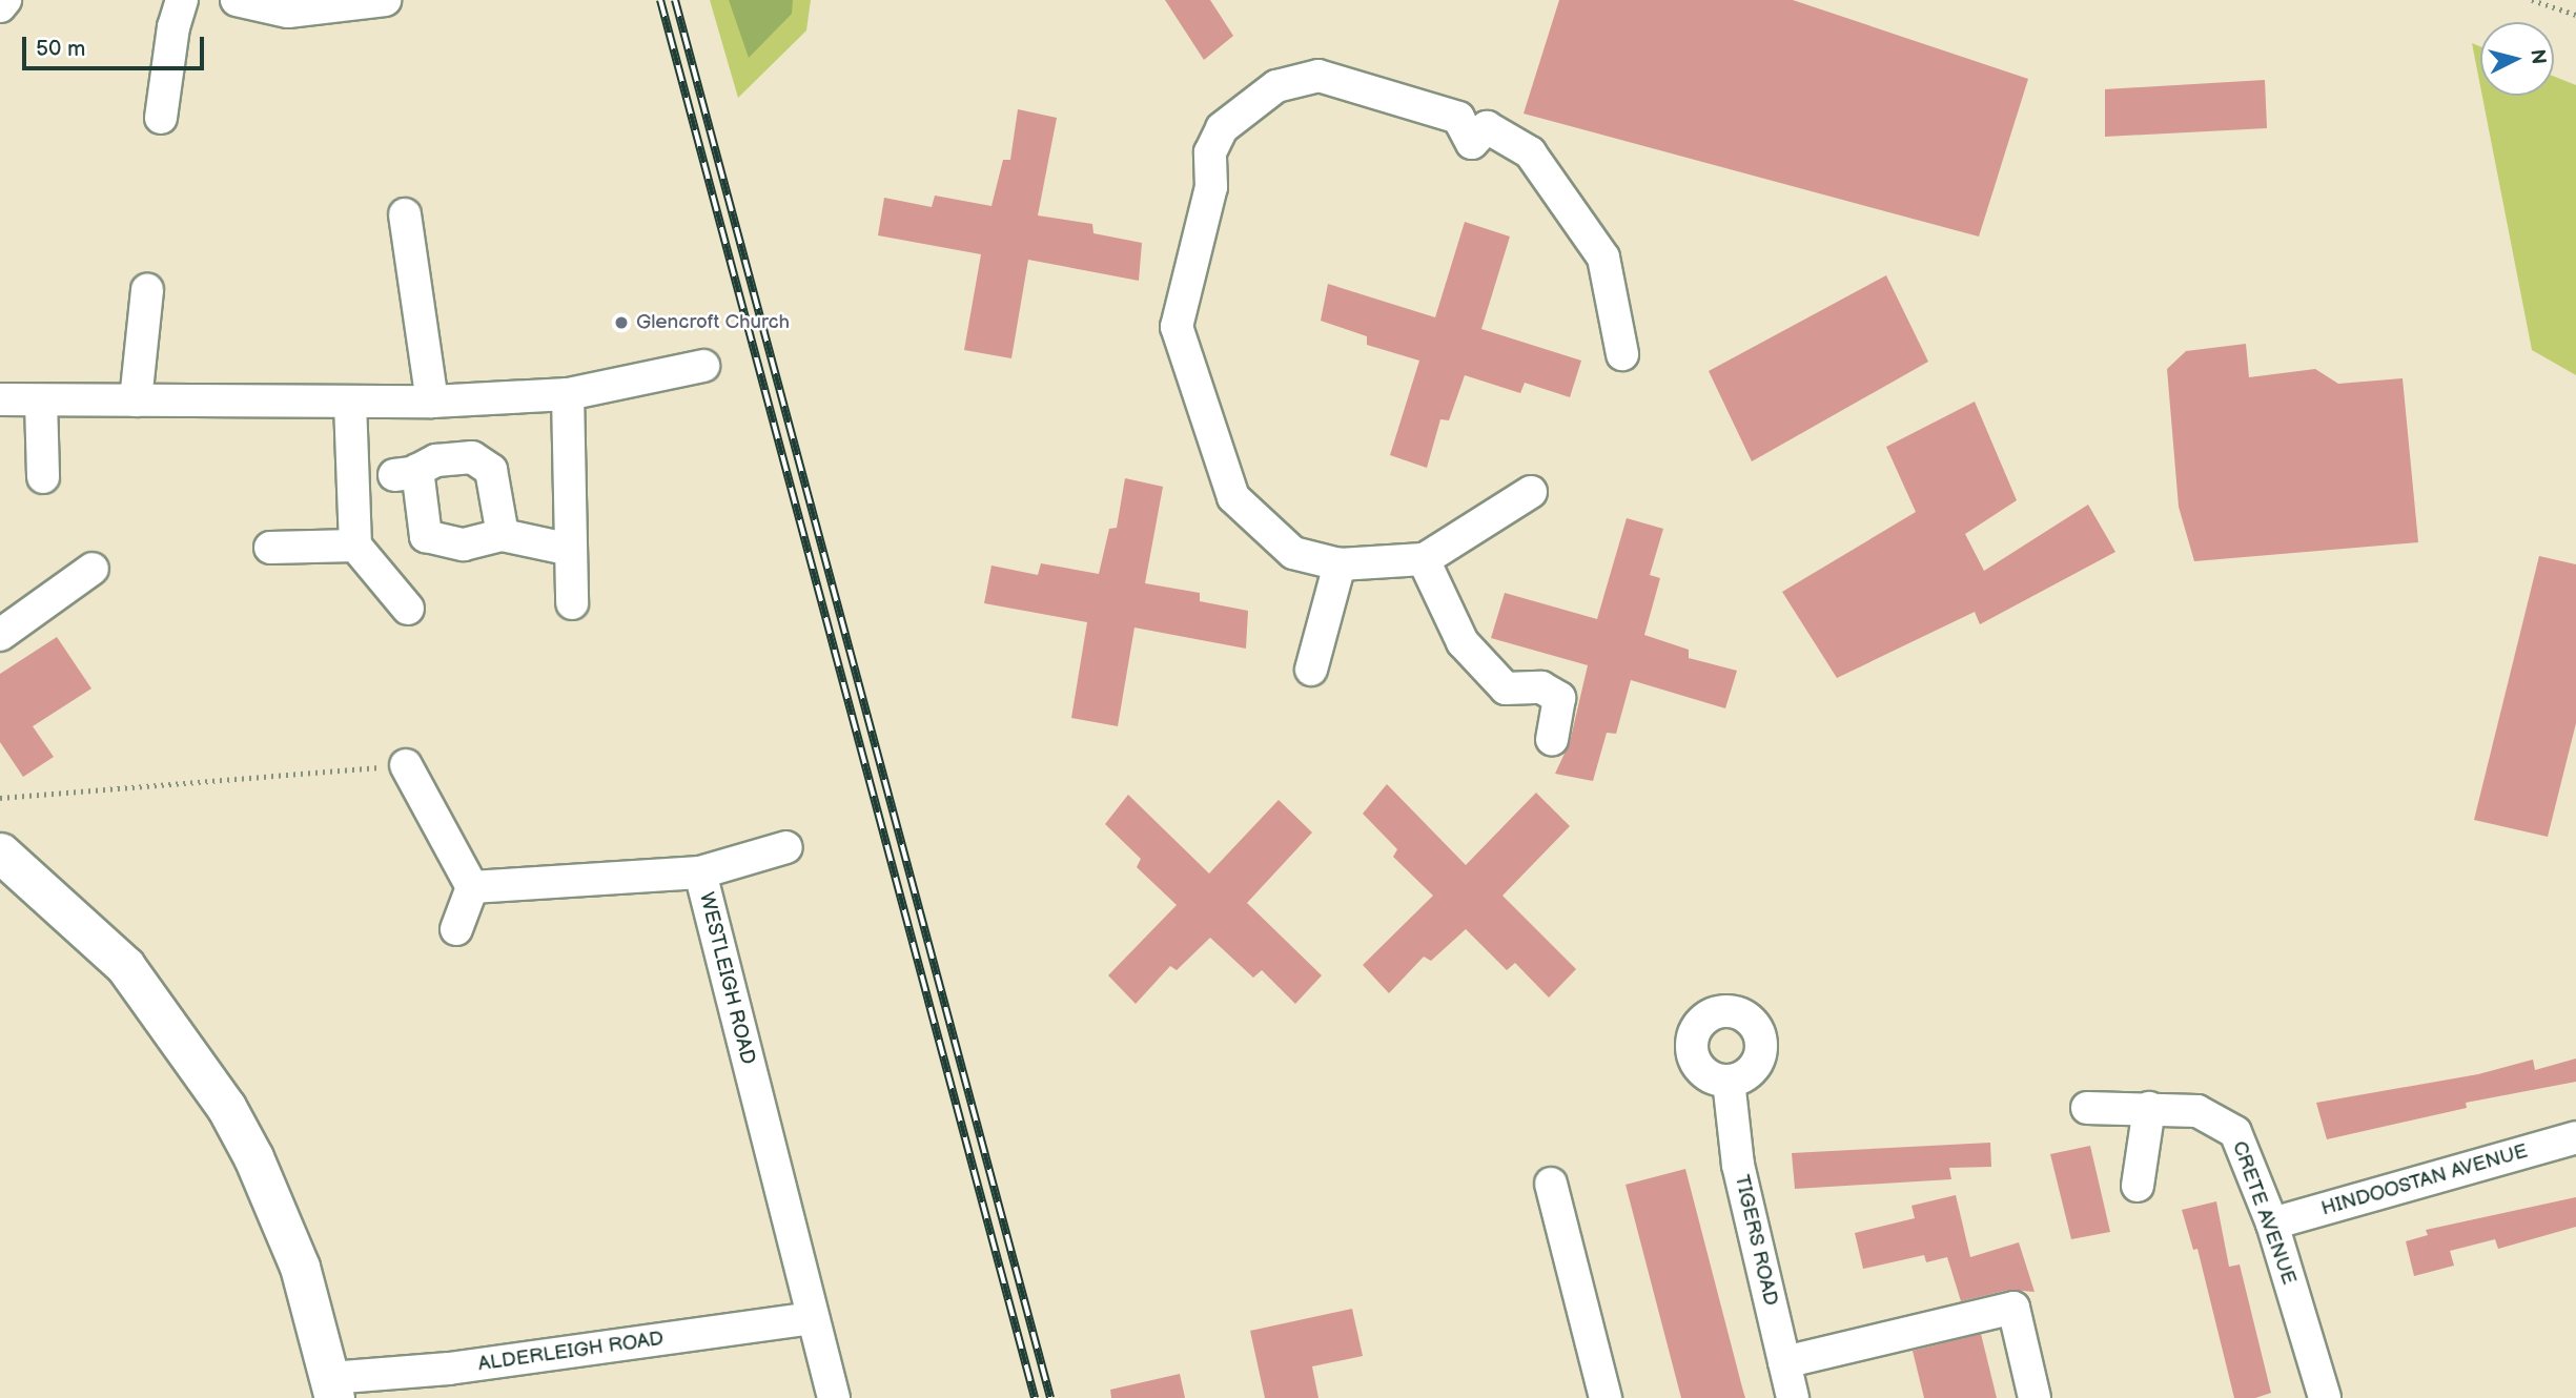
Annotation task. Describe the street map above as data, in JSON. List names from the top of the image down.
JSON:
{
  "streets": {
    "street": [
      "WESTLEIGH ROAD",
      "HINDOOSTAN AVENUE",
      "CRETE AVENUE",
      "TIGERS ROAD",
      "ALDERLEIGH ROAD"
    ]
  },
  "crossings": [
    ["WESTLEIGH ROAD", "ALDERLEIGH ROAD"],
    ["HINDOOSTAN AVENUE", "CRETE AVENUE"]
  ],
  "places": ["Glencroft Church"],
  "scale_bar": "50 m",
  "north": "right"
}
